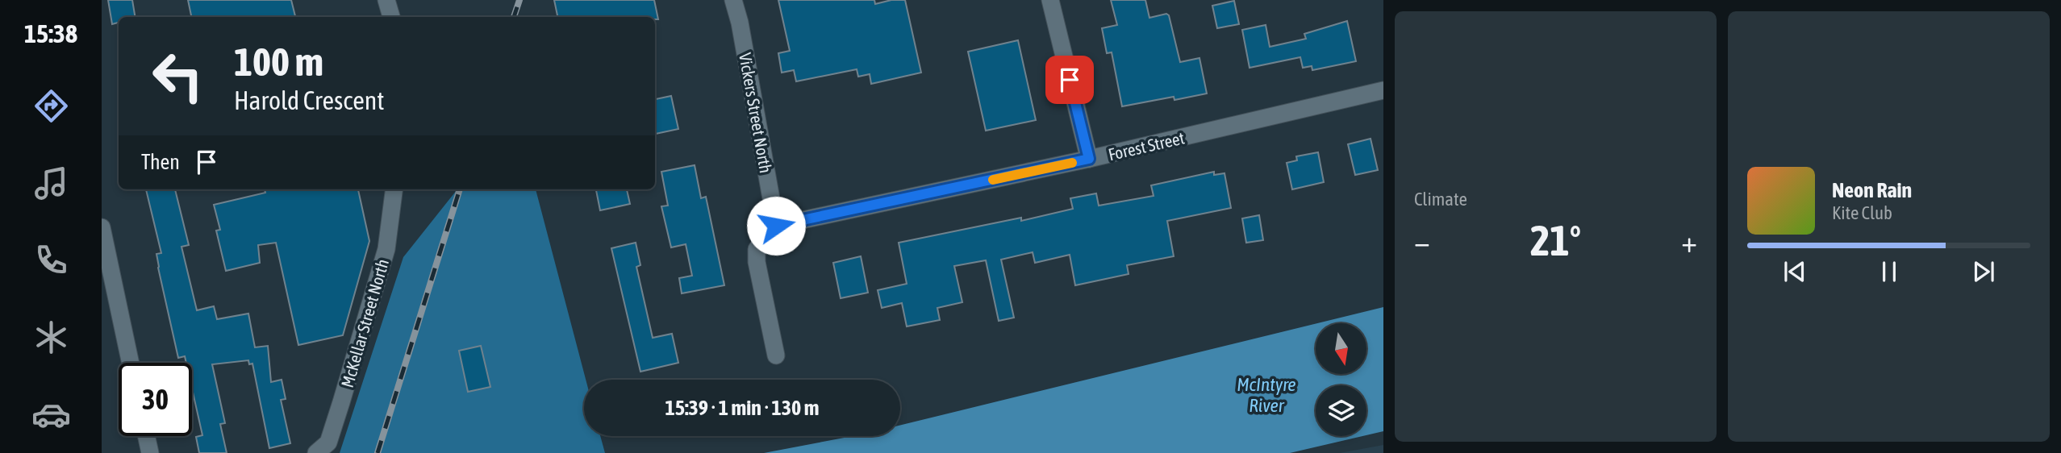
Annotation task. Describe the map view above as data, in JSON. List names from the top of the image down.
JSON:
{
  "streets": {
    "street": ["Vickers Street North", "Forest Street", "McKellar Street North"]
  },
  "crossings": [
    ["Vickers Street North", "Forest Street"]
  ],
  "water": ["McIntyre River"],
  "north": "bottom",
  "page": {
    "tabs": "15:38",
    "tile": "Climate",
    "turn": ["100 m", "Harold Crescent"],
    "then": "Then",
    "song": ["Neon Rain", "Kite Club"],
    "heat": ["−", "21°", "+"],
    "limit": "30",
    "trip": "15:39 · 1 min · 130 m"
  }
}
